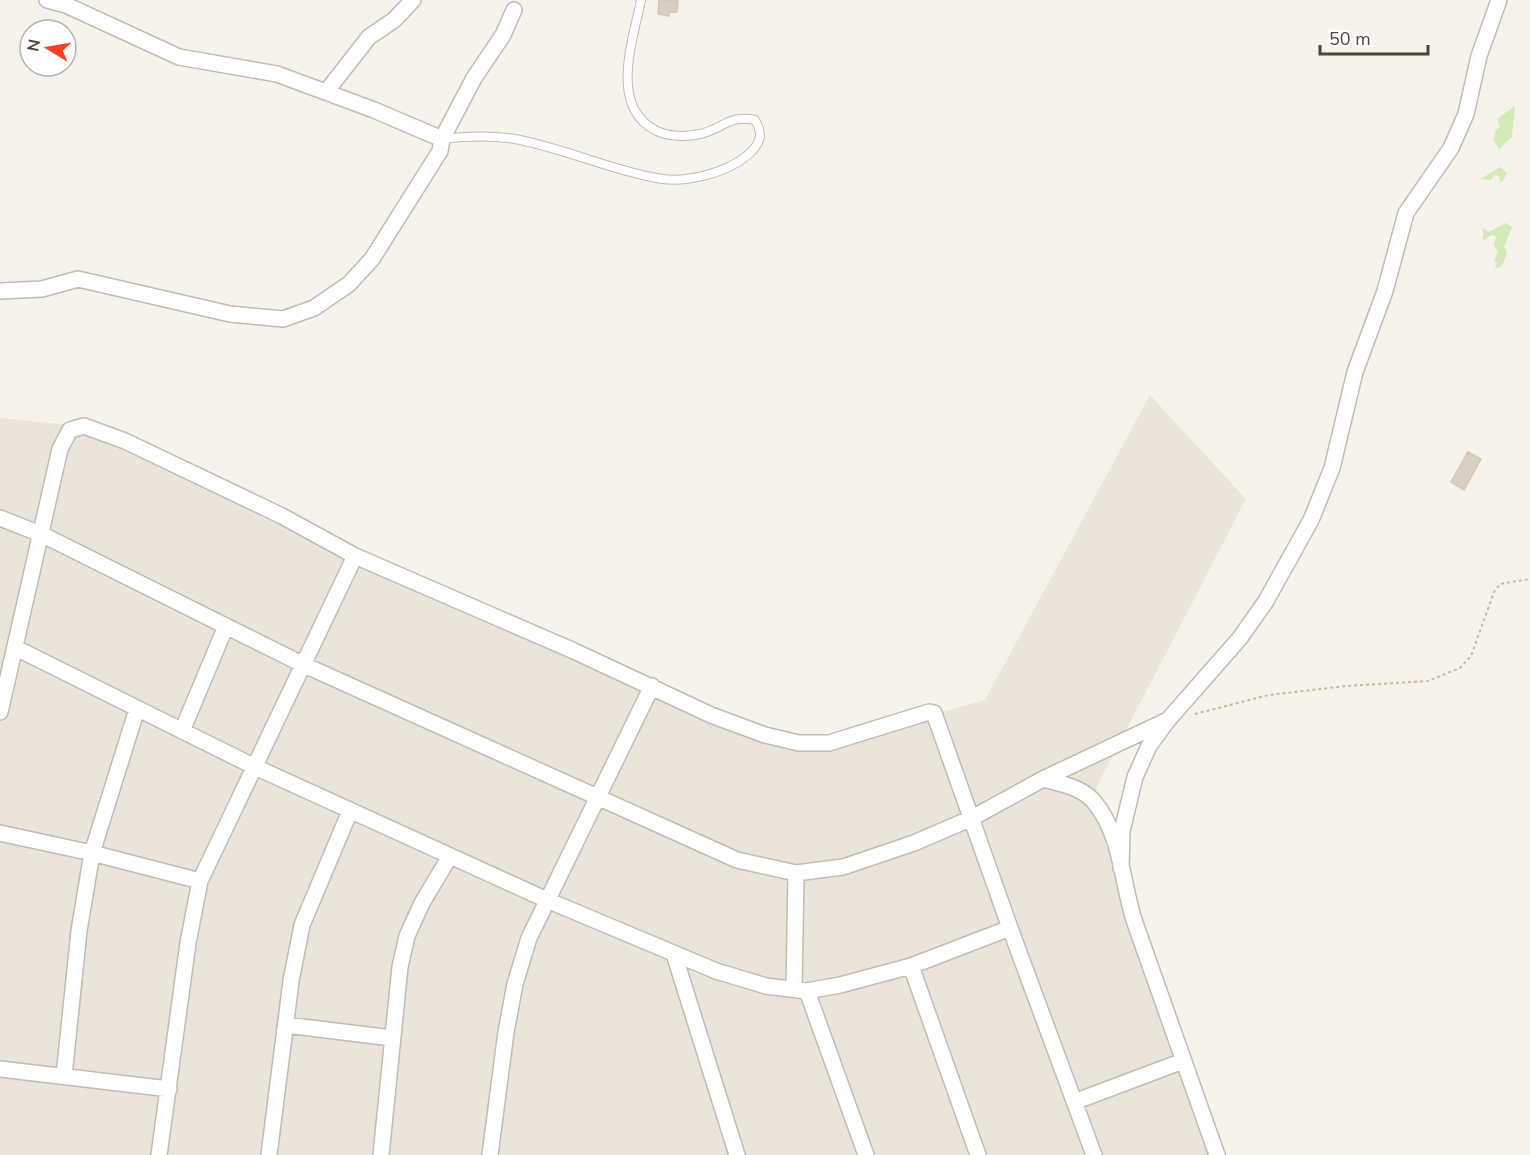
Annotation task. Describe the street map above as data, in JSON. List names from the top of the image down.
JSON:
{
  "scale_bar": "50 m",
  "north": "left"
}
